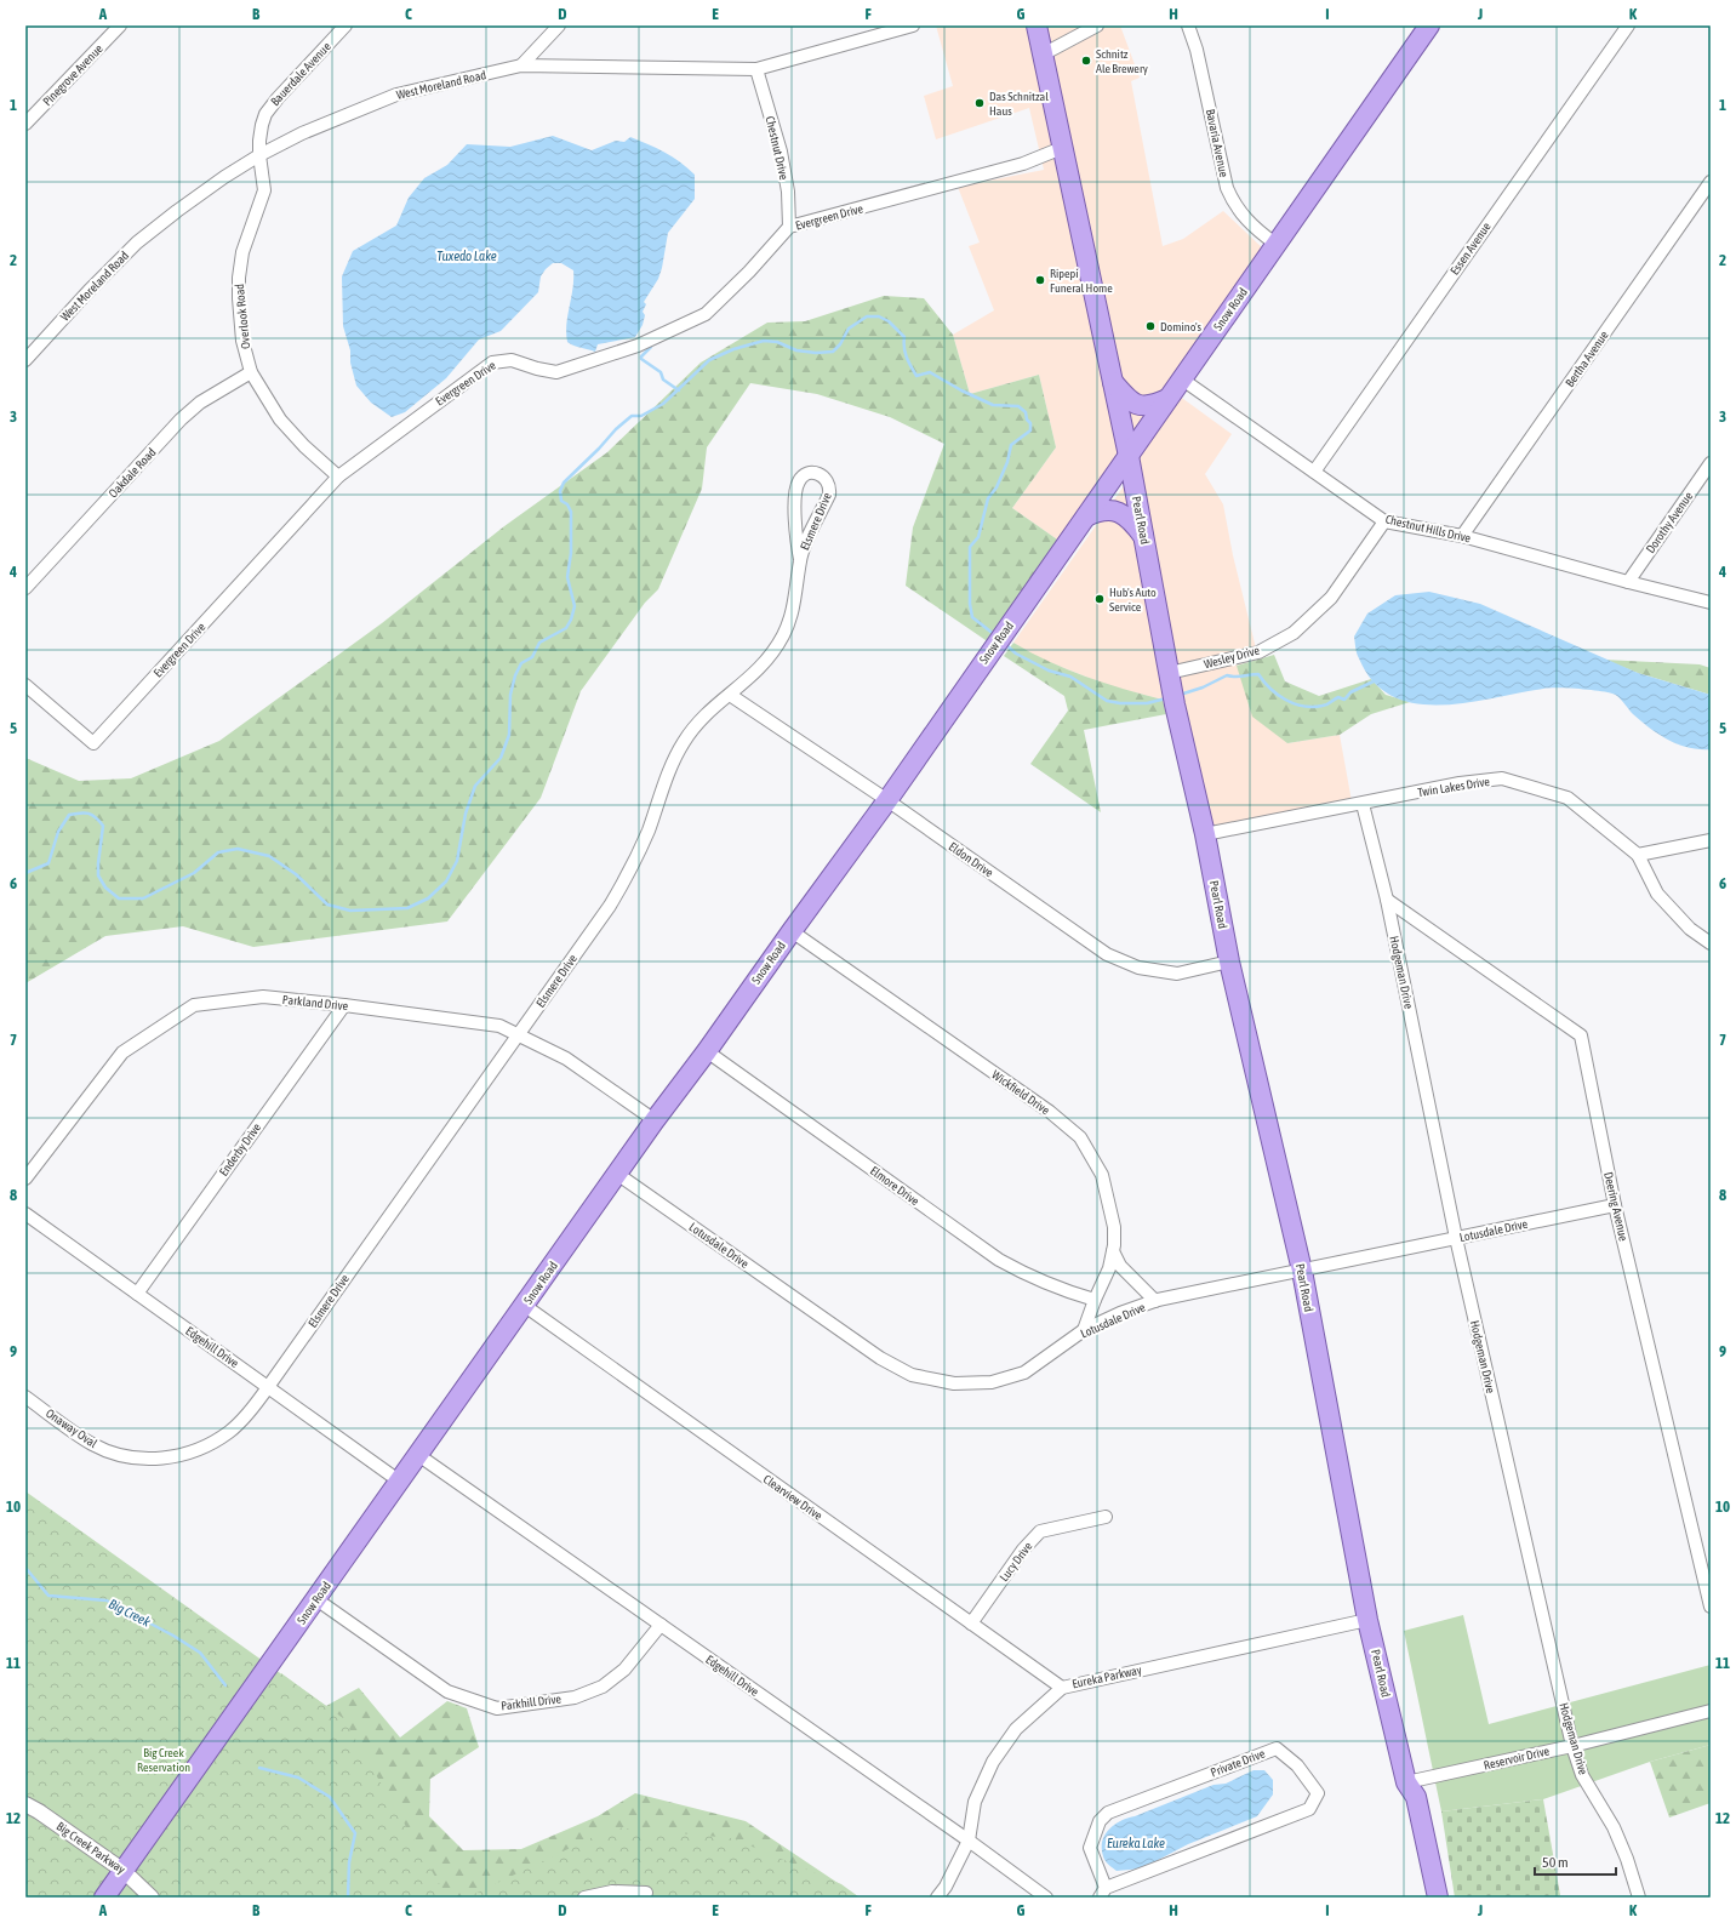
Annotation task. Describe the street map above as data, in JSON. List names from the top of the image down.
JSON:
{
  "streets": {
    "main road": ["Snow Road", "Pearl Road"],
    "street": [
      "Bauerdale Avenue",
      "Pinegrove Avenue",
      "West Moreland Road",
      "Bavaria Avenue",
      "Chestnut Drive",
      "Evergreen Drive",
      "Essen Avenue",
      "Overlook Road",
      "Bertha Avenue",
      "Oakdale Road",
      "Elsmere Drive",
      "Dorothy Avenue",
      "Chestnut Hills Drive",
      "Wesley Drive",
      "Twin Lakes Drive",
      "Eldon Drive",
      "Hodgeman Drive",
      "Parkland Drive",
      "Wickfield Drive",
      "Enderby Drive",
      "Elmore Drive",
      "Deering Avenue",
      "Lotusdale Drive",
      "Edgehill Drive",
      "Onaway Oval",
      "Clearview Drive",
      "Lucy Drive",
      "Eureka Parkway",
      "Parkhill Drive",
      "Reservoir Drive",
      "Private Drive",
      "Big Creek Parkway"
    ]
  },
  "crossings": [
    ["Bauerdale Avenue", "West Moreland Road"],
    ["Bauerdale Avenue", "Overlook Road"],
    ["West Moreland Road", "Chestnut Drive"],
    ["West Moreland Road", "Overlook Road"],
    ["Bavaria Avenue", "Snow Road"],
    ["Chestnut Drive", "Evergreen Drive"],
    ["Evergreen Drive", "Overlook Road"],
    ["Evergreen Drive", "Pearl Road"],
    ["Essen Avenue", "Chestnut Hills Drive"],
    ["Snow Road", "Pearl Road"],
    ["Snow Road", "Chestnut Hills Drive"],
    ["Snow Road", "Eldon Drive"],
    ["Snow Road", "Parkland Drive"],
    ["Snow Road", "Wickfield Drive"],
    ["Snow Road", "Elmore Drive"],
    ["Snow Road", "Lotusdale Drive"],
    ["Snow Road", "Edgehill Drive"],
    ["Snow Road", "Clearview Drive"],
    ["Snow Road", "Parkhill Drive"],
    ["Snow Road", "Big Creek Parkway"],
    ["Overlook Road", "Oakdale Road"],
    ["Bertha Avenue", "Chestnut Hills Drive"],
    ["Pearl Road", "Wesley Drive"],
    ["Pearl Road", "Twin Lakes Drive"],
    ["Pearl Road", "Eldon Drive"],
    ["Pearl Road", "Lotusdale Drive"],
    ["Pearl Road", "Eureka Parkway"],
    ["Pearl Road", "Reservoir Drive"],
    ["Elsmere Drive", "Eldon Drive"],
    ["Elsmere Drive", "Parkland Drive"],
    ["Elsmere Drive", "Edgehill Drive"],
    ["Elsmere Drive", "Onaway Oval"],
    ["Dorothy Avenue", "Chestnut Hills Drive"],
    ["Chestnut Hills Drive", "Wesley Drive"],
    ["Twin Lakes Drive", "Hodgeman Drive"],
    ["Hodgeman Drive", "Deering Avenue"],
    ["Hodgeman Drive", "Lotusdale Drive"],
    ["Hodgeman Drive", "Reservoir Drive"],
    ["Parkland Drive", "Enderby Drive"],
    ["Wickfield Drive", "Elmore Drive"],
    ["Wickfield Drive", "Lotusdale Drive"],
    ["Enderby Drive", "Edgehill Drive"],
    ["Deering Avenue", "Lotusdale Drive"],
    ["Edgehill Drive", "Onaway Oval"],
    ["Edgehill Drive", "Eureka Parkway"],
    ["Edgehill Drive", "Parkhill Drive"],
    ["Clearview Drive", "Lucy Drive"],
    ["Clearview Drive", "Eureka Parkway"]
  ],
  "water": ["Tuxedo Lake", "Big Creek", "Eureka Lake"],
  "parks": ["Big Creek Reservation"],
  "places": [
    "Schnitz Ale Brewery",
    "Das Schnitzal Haus",
    "Ripepi Funeral Home",
    "Domino's",
    "Hub's Auto Service"
  ],
  "scale_bar": "50 m",
  "grid": {
    "columns": [
      "A",
      "B",
      "C",
      "D",
      "E",
      "F",
      "G",
      "H",
      "I",
      "J",
      "K"
    ],
    "rows": [
      "1",
      "2",
      "3",
      "4",
      "5",
      "6",
      "7",
      "8",
      "9",
      "10",
      "11",
      "12"
    ]
  }
}
